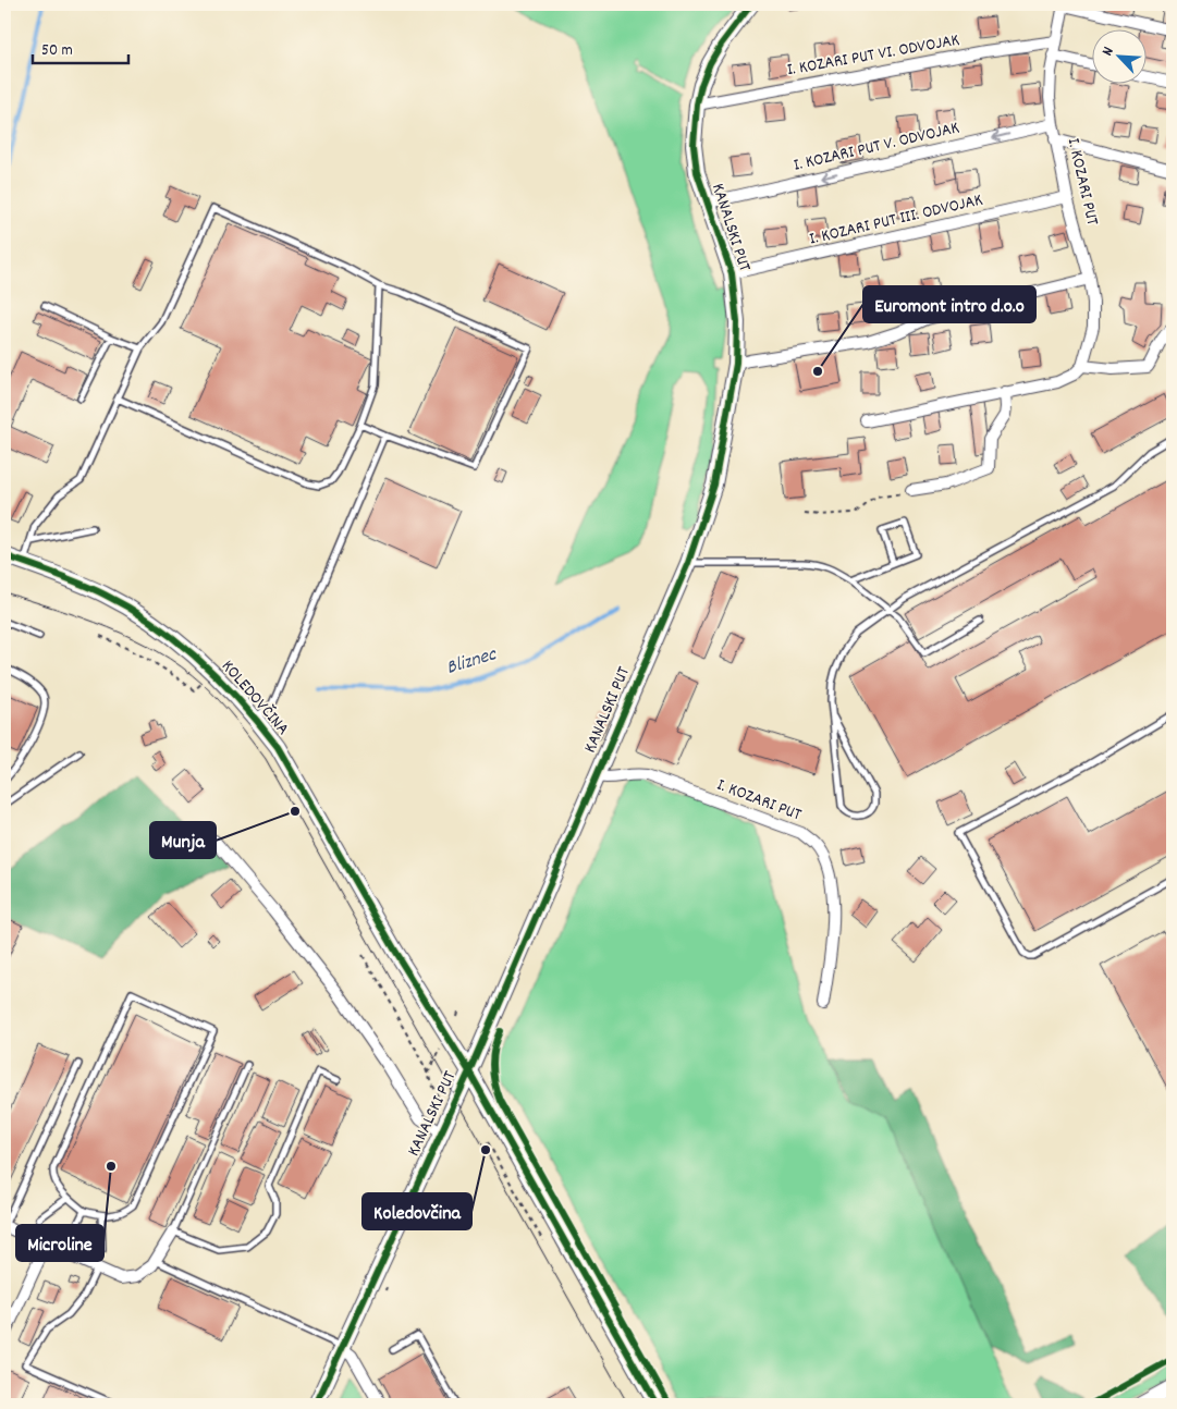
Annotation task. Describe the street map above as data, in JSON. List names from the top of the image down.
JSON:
{
  "streets": {
    "street": [
      "I. KOZARI PUT VI. ODVOJAK",
      "I. KOZARI PUT V. ODVOJAK",
      "I. KOZARI PUT",
      "I. KOZARI PUT III. ODVOJAK",
      "KANALSKI PUT",
      "KOLEDOVČINA"
    ]
  },
  "crossings": [
    ["I. KOZARI PUT VI. ODVOJAK", "I. KOZARI PUT"],
    ["I. KOZARI PUT VI. ODVOJAK", "KANALSKI PUT"],
    ["I. KOZARI PUT V. ODVOJAK", "I. KOZARI PUT"],
    ["I. KOZARI PUT V. ODVOJAK", "KANALSKI PUT"],
    ["I. KOZARI PUT", "I. KOZARI PUT III. ODVOJAK"],
    ["I. KOZARI PUT", "KANALSKI PUT"],
    ["I. KOZARI PUT III. ODVOJAK", "KANALSKI PUT"],
    ["KANALSKI PUT", "KOLEDOVČINA"]
  ],
  "one_way": ["I. KOZARI PUT V. ODVOJAK"],
  "water": ["Bliznec"],
  "places": [
    "Euromont intro d.o.o",
    "Munja",
    "Koledovčina",
    "Microline"
  ],
  "scale_bar": "50 m",
  "north": "top left"
}
